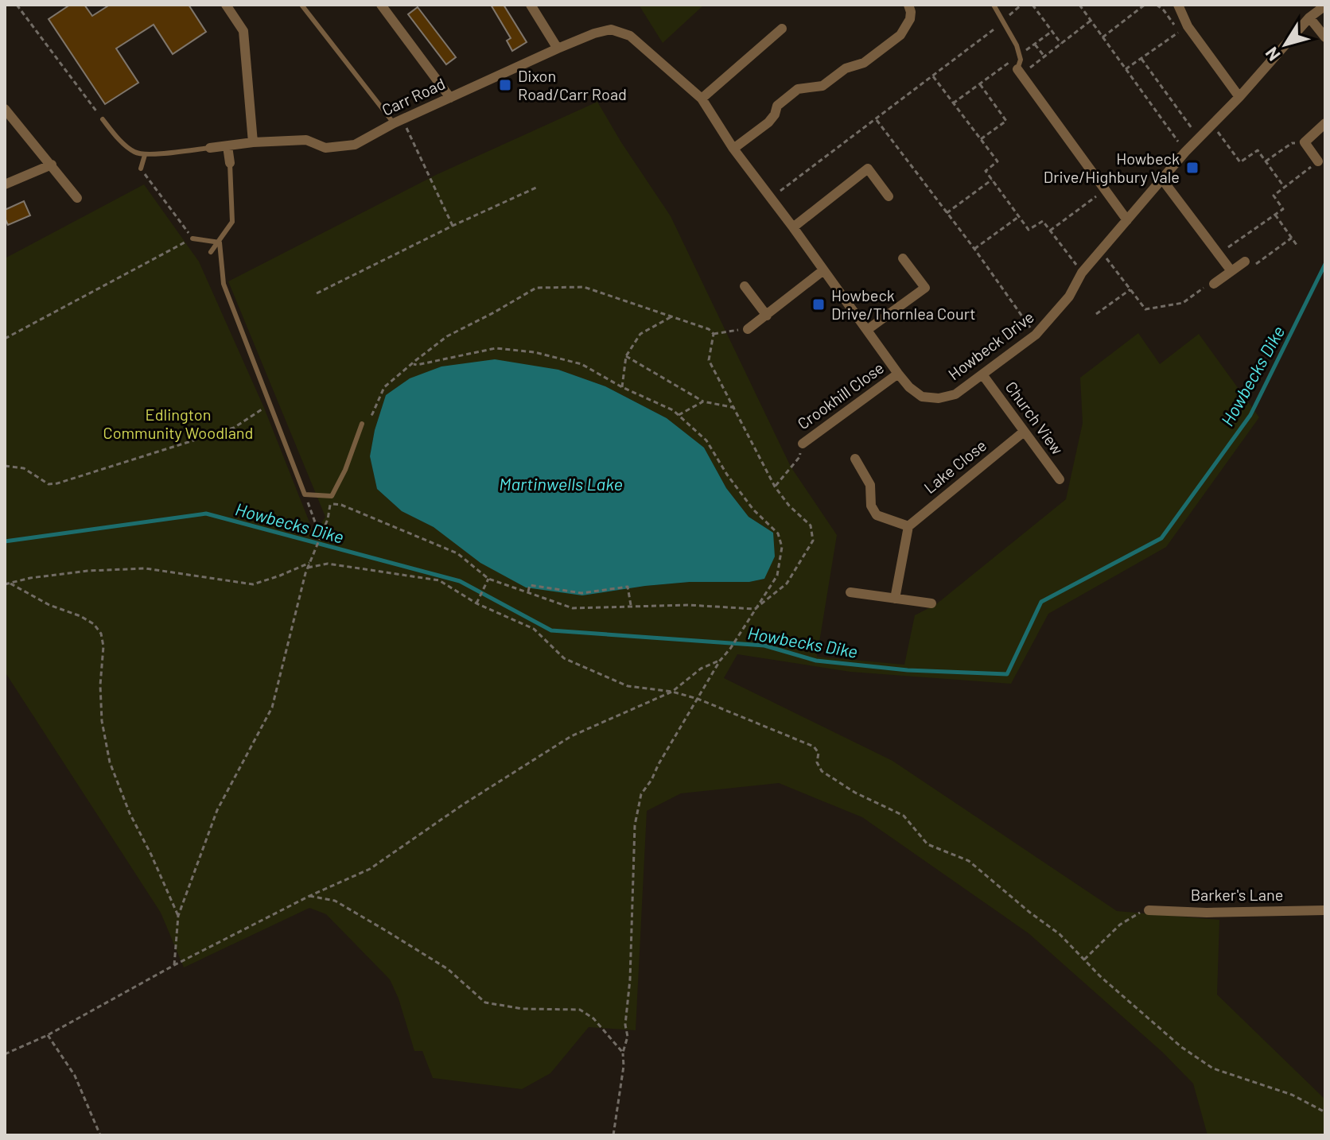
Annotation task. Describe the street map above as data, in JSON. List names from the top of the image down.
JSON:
{
  "streets": {
    "street": [
      "Carr Road",
      "Howbeck Drive",
      "Crookhill Close",
      "Church View",
      "Lake Close",
      "Barker's Lane"
    ]
  },
  "crossings": [
    ["Carr Road", "Howbeck Drive"],
    ["Howbeck Drive", "Crookhill Close"],
    ["Howbeck Drive", "Church View"],
    ["Church View", "Lake Close"]
  ],
  "water": ["Howbecks Dike", "Martinwells Lake"],
  "parks": ["Edlington Community Woodland"],
  "places": {
    "transit": ["Dixon Road/Carr Road", "Howbeck Drive/Highbury Vale", "Howbeck Drive/Thornlea Court"]
  },
  "north": "bottom left"
}
